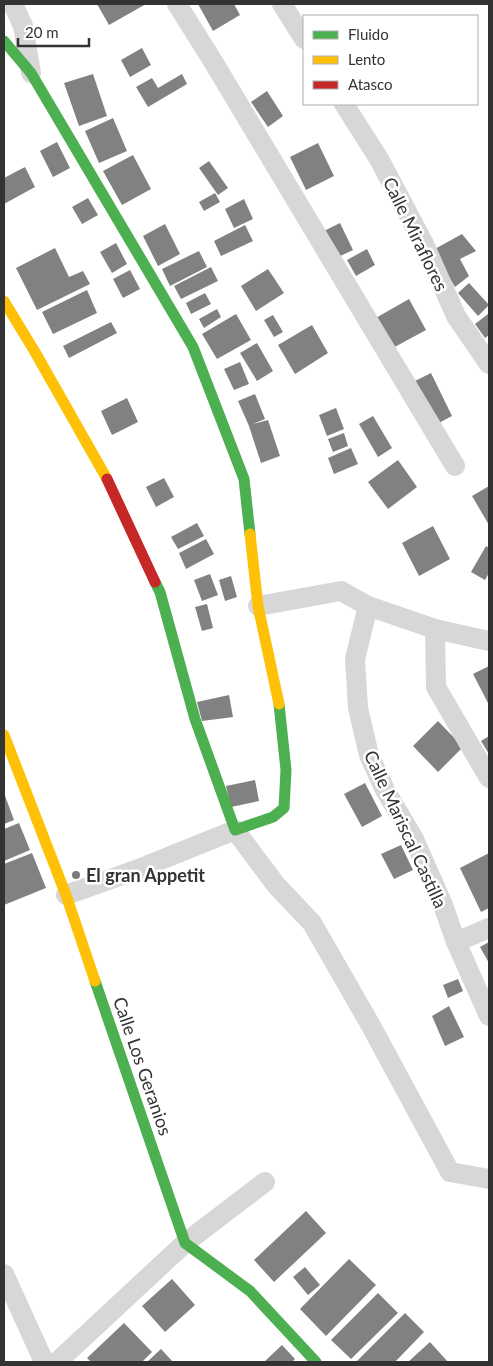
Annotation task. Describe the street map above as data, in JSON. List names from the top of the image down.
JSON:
{
  "streets": {
    "street": ["Calle Miraflores", "Calle Mariscal Castilla", "Calle Los Geranios"]
  },
  "places": ["El gran Appetit"],
  "legend": ["Fluido", "Lento", "Atasco"],
  "scale_bar": "20 m"
}
